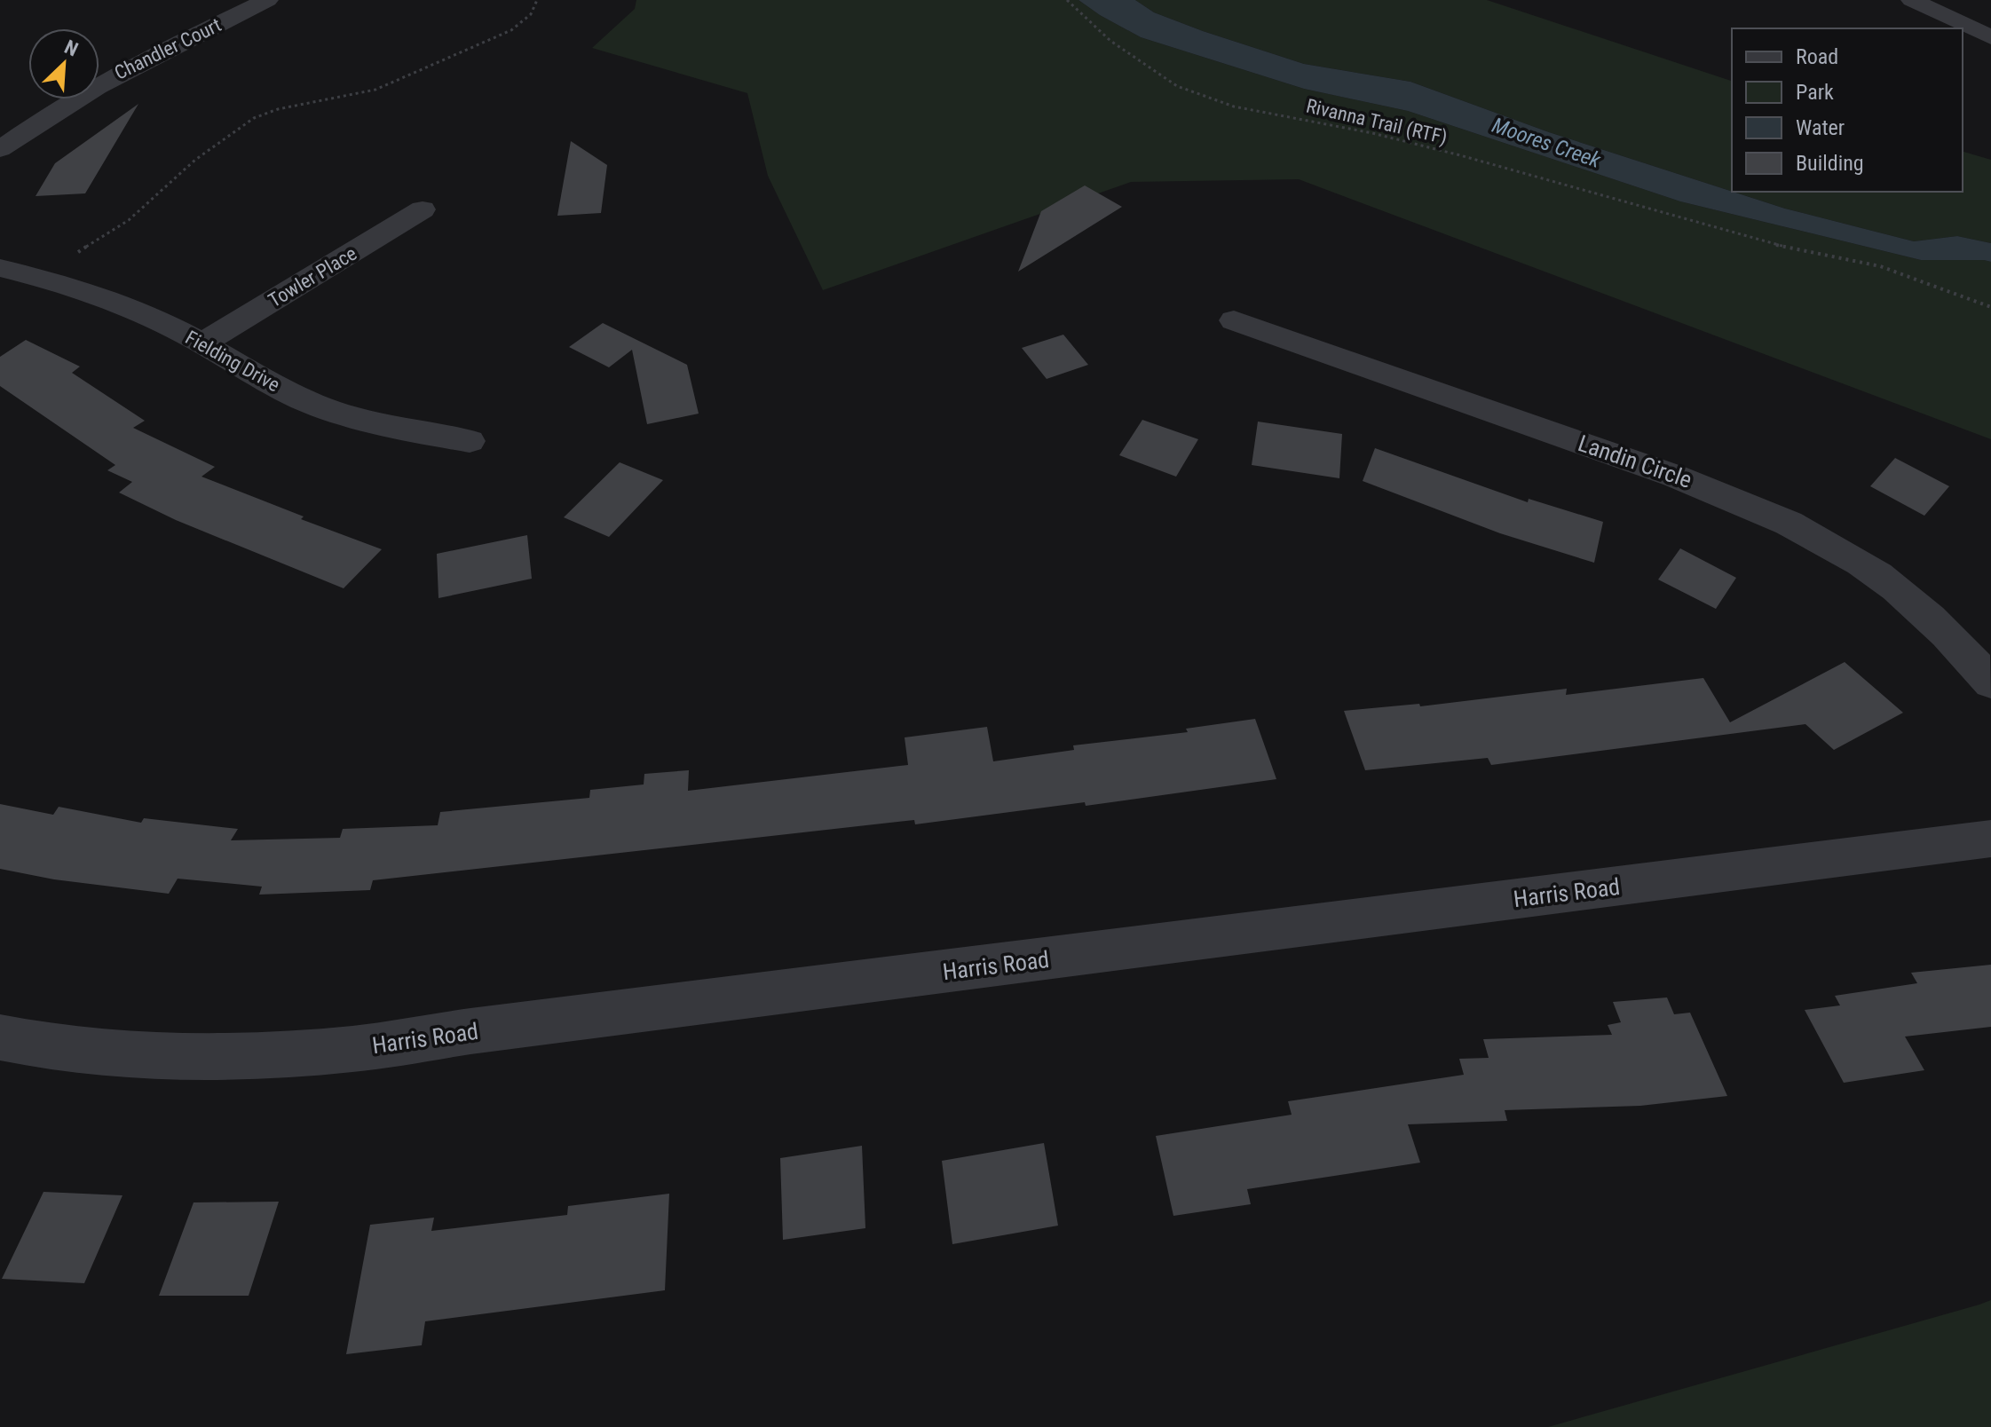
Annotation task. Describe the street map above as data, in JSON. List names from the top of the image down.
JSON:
{
  "streets": {
    "street": [
      "Chandler Court",
      "Towler Place",
      "Fielding Drive",
      "Landin Circle",
      "Harris Road"
    ],
    "path": ["Rivanna Trail (RTF)"]
  },
  "crossings": [
    ["Towler Place", "Fielding Drive"]
  ],
  "water": ["Moores Creek"],
  "legend": [
    "Road",
    "Park",
    "Water",
    "Building"
  ],
  "north": "top right"
}
